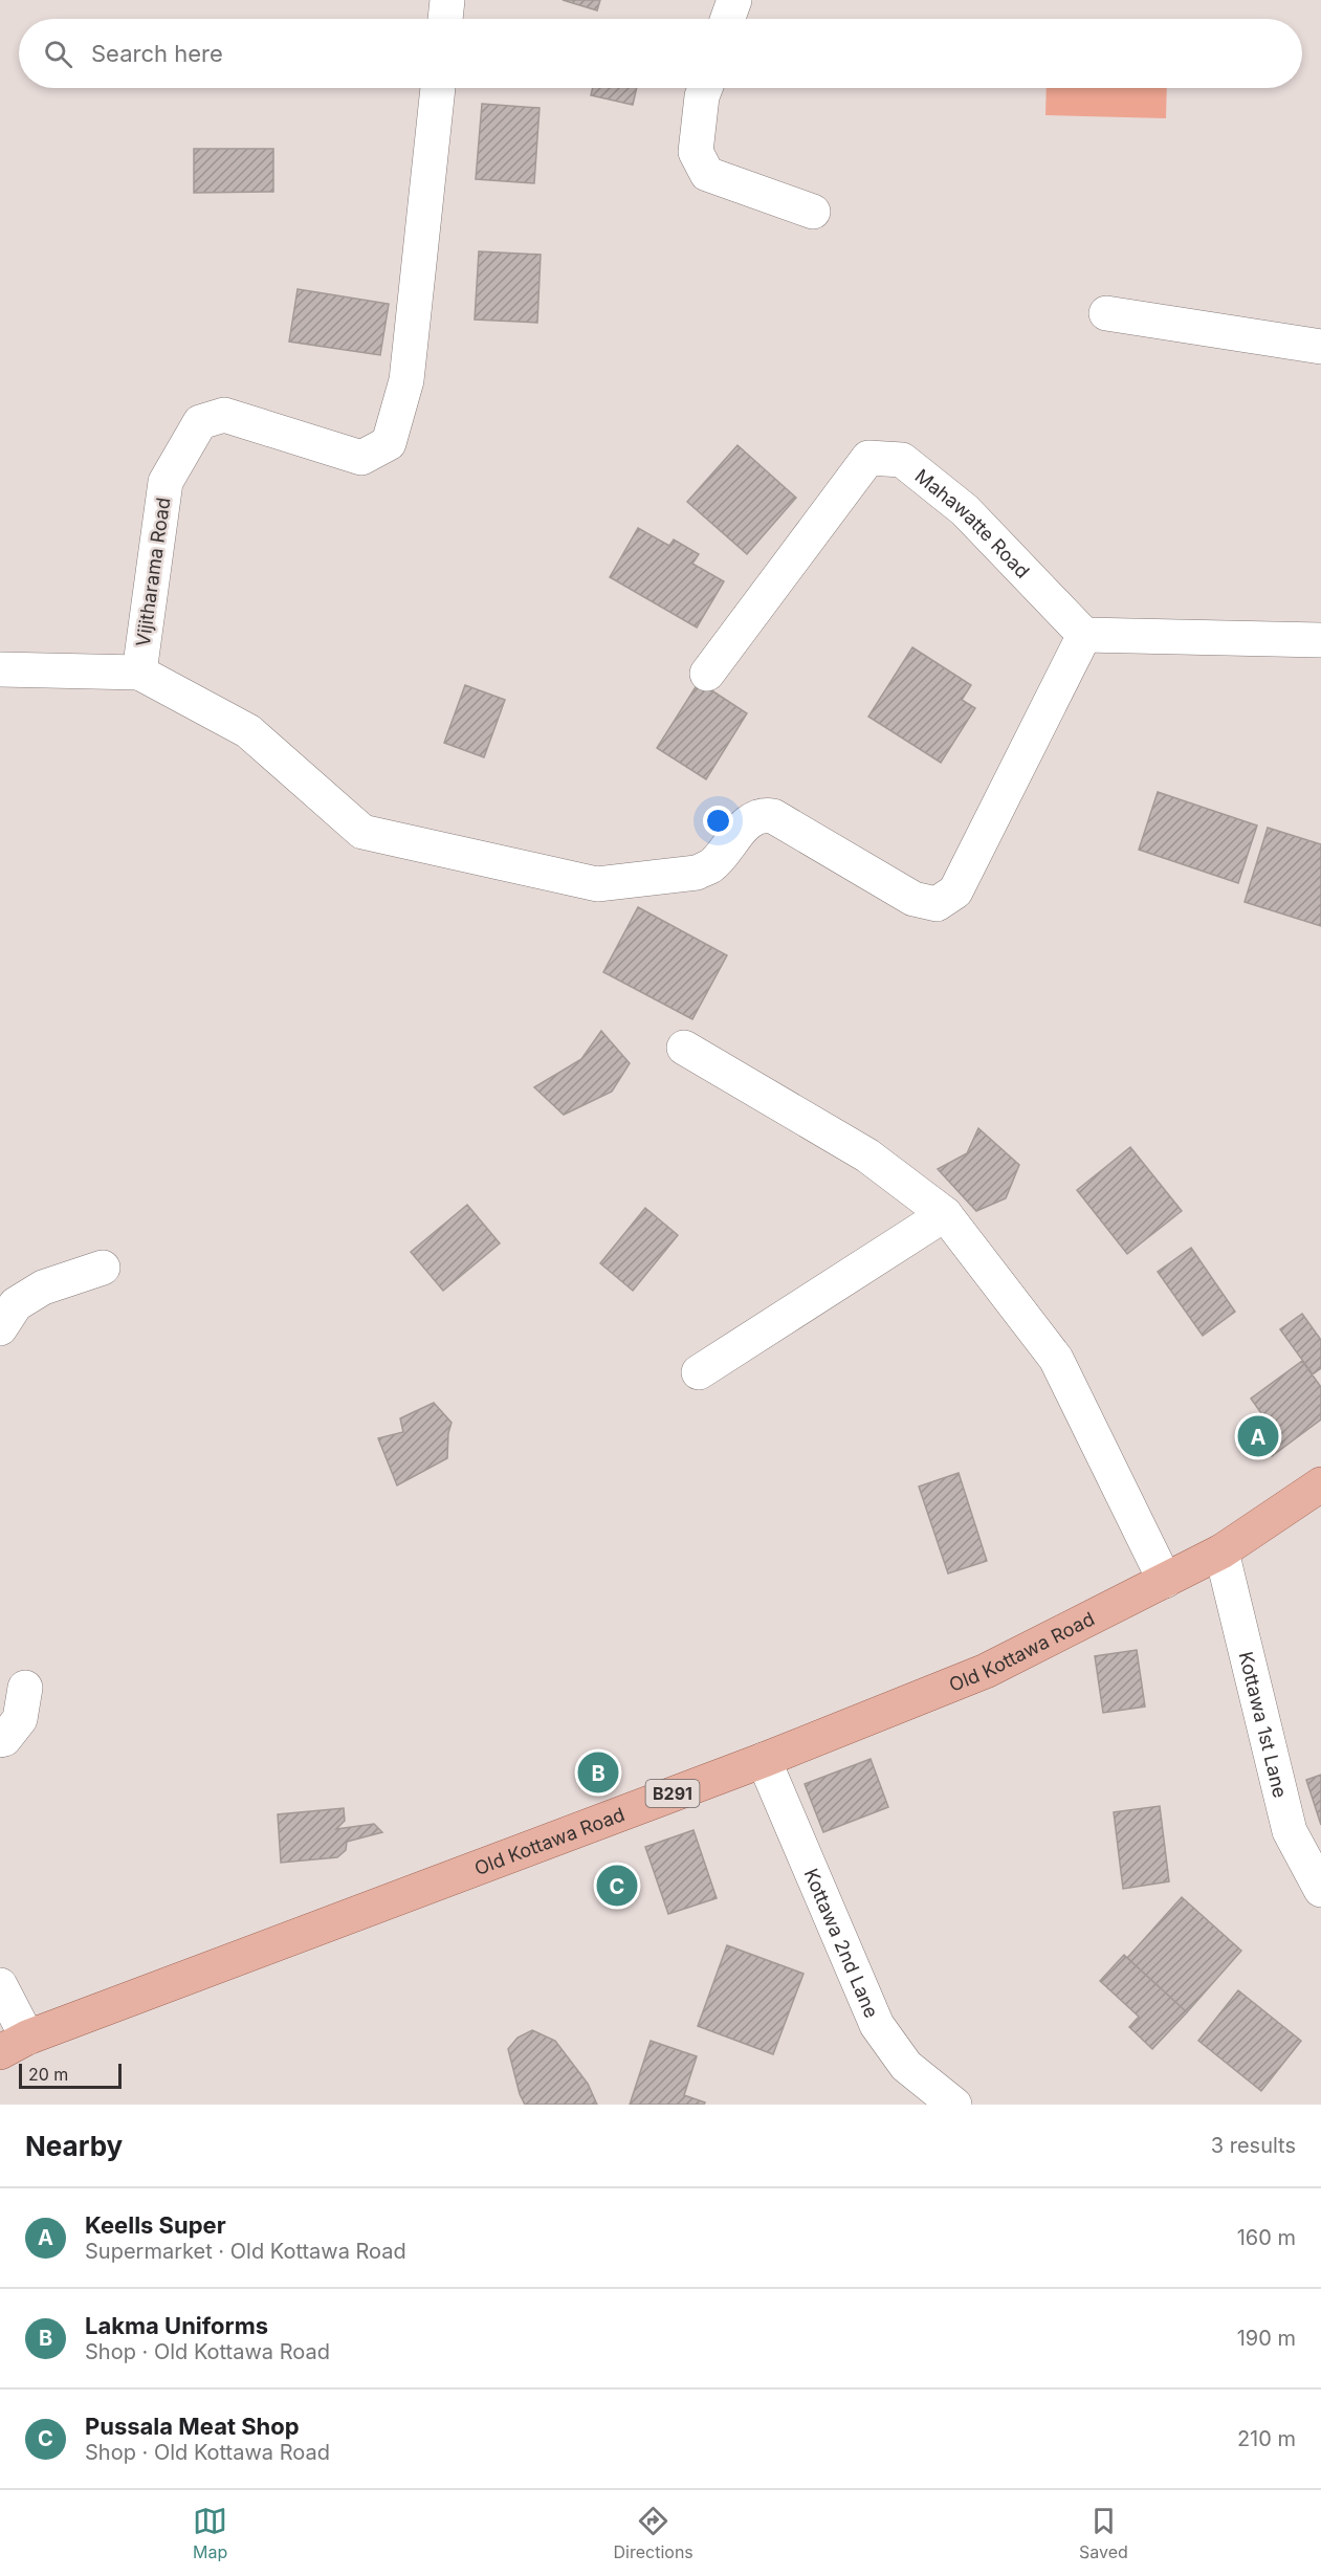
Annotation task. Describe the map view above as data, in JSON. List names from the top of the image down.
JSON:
{
  "streets": {
    "main road": ["Old Kottawa Road", "B291"],
    "street": [
      "Mahawatte Road",
      "Vijitharama Road",
      "Kottawa 1st Lane",
      "Kottawa 2nd Lane"
    ]
  },
  "crossings": [
    ["Mahawatte Road", "Vijitharama Road"],
    ["Old Kottawa Road", "Kottawa 1st Lane"],
    ["Old Kottawa Road", "Kottawa 2nd Lane"]
  ],
  "scale_bar": "20 m",
  "page": {
    "search": "Search here",
    "pins": ["A", "B", "C"],
    "scale": "20 m",
    "heading": ["Nearby", "3 results"],
    "list": [
      {
        "mark": "A",
        "name": "Keells Super",
        "note": "Supermarket · Old Kottawa Road",
        "value": "160 m"
      },
      {
        "mark": "B",
        "name": "Lakma Uniforms",
        "note": "Shop · Old Kottawa Road",
        "value": "190 m"
      },
      {
        "mark": "C",
        "name": "Pussala Meat Shop",
        "note": "Shop · Old Kottawa Road",
        "value": "210 m"
      }
    ],
    "nav": ["Map", "Directions", "Saved"]
  }
}
